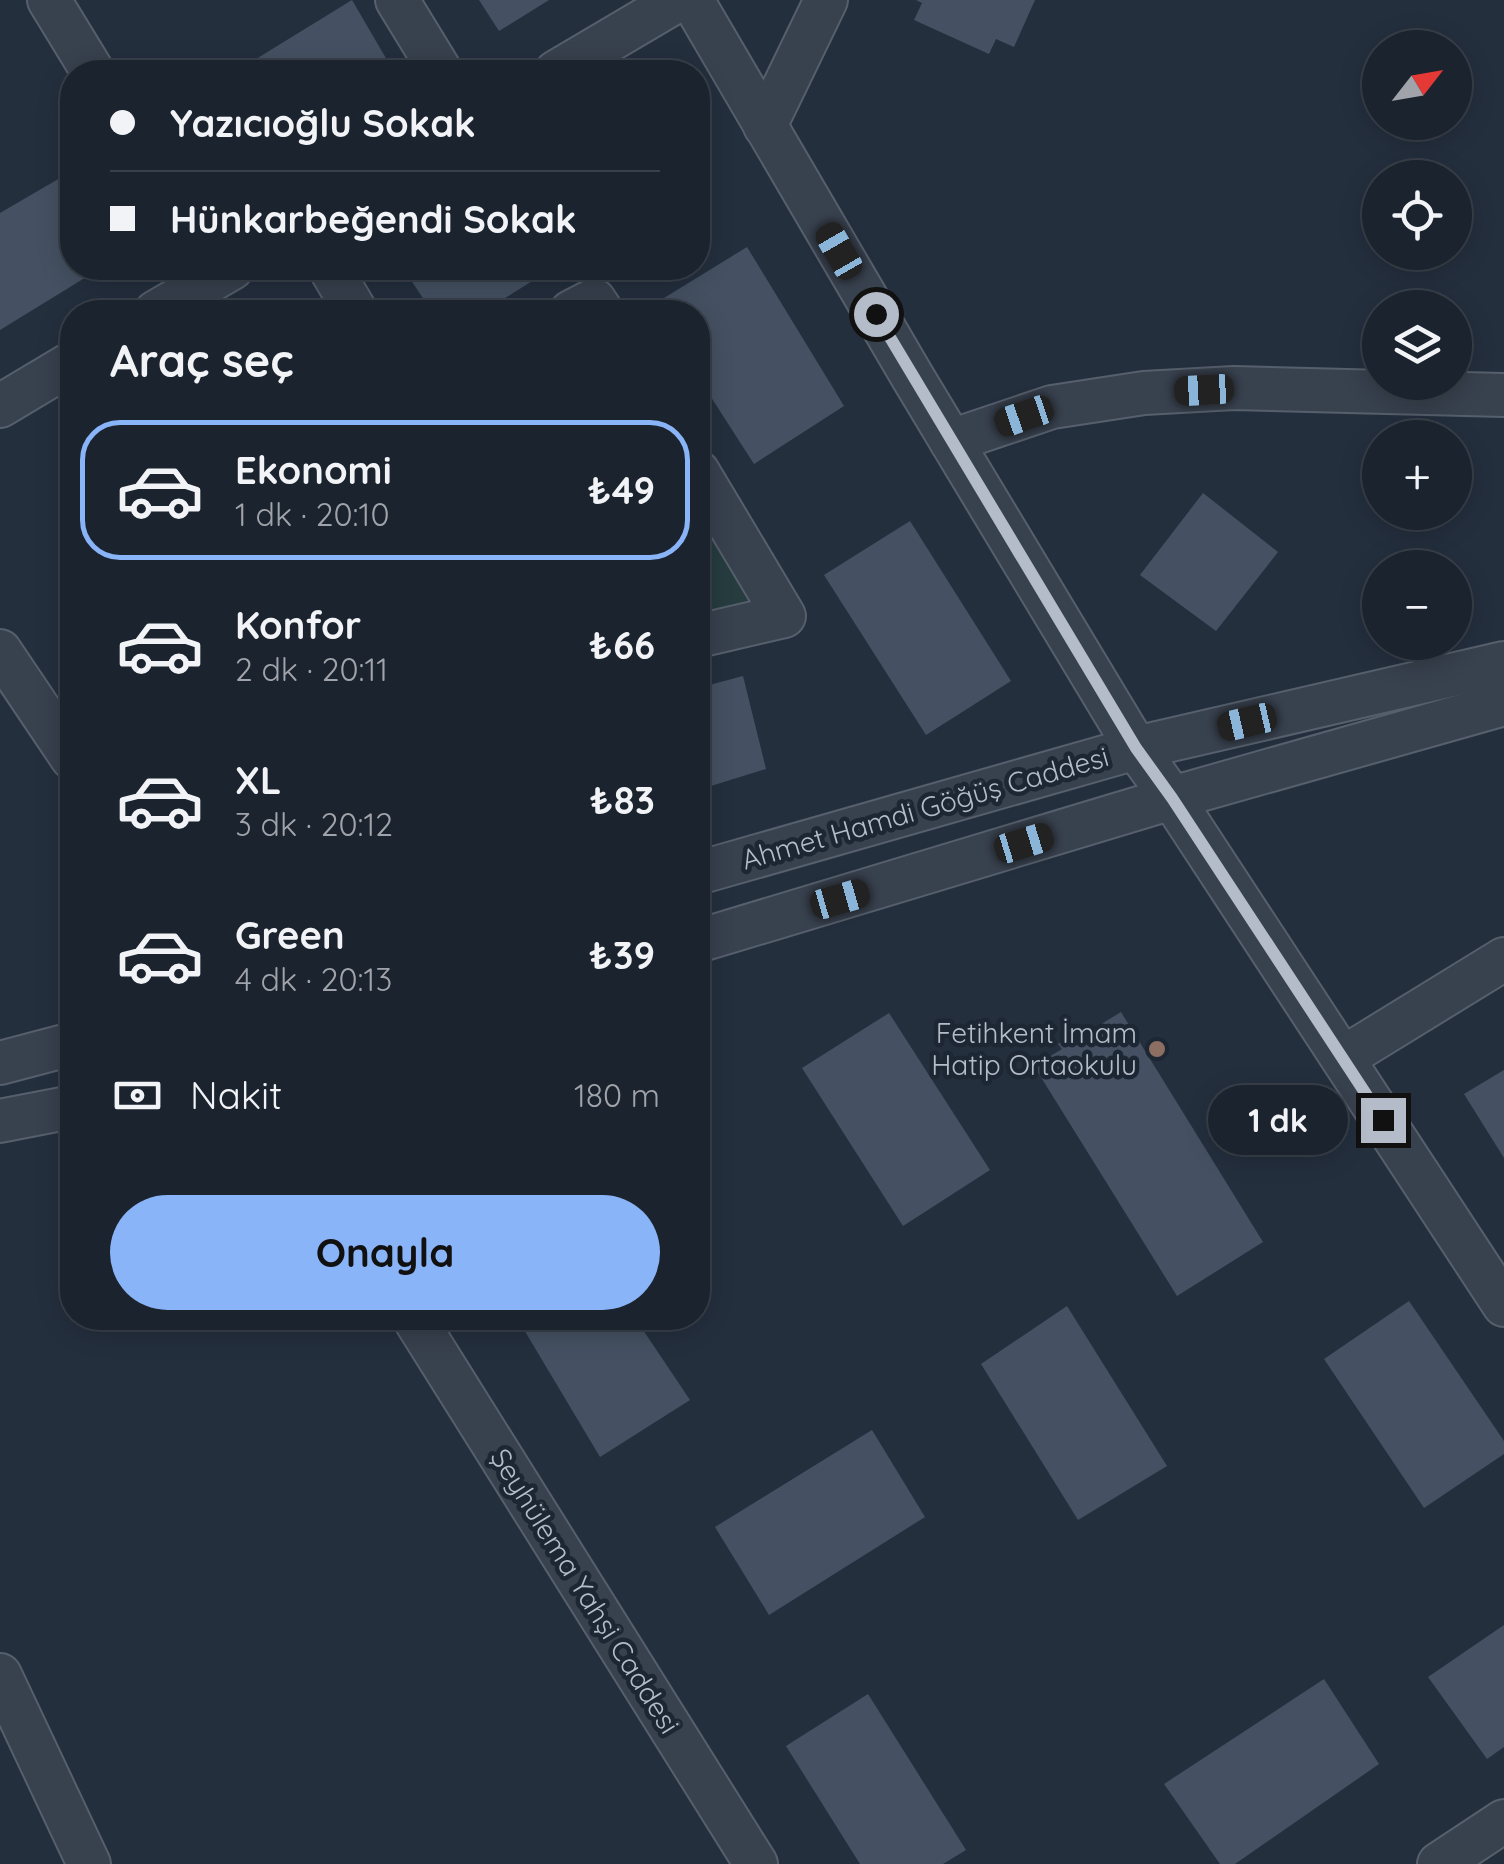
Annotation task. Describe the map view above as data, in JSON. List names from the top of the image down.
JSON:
{
  "streets": {
    "street": ["Ahmet Hamdi Göğüş Caddesi", "Şeyhülema Yahşi Caddesi"]
  },
  "places": ["Fetihkent İmam Hatip Ortaokulu"],
  "north": "top right",
  "page": {
    "map_buttons": ["+", "−"],
    "banner": ["Yazıcıoğlu Sokak", "Hünkarbeğendi Sokak"],
    "heading": "Araç seç",
    "list": [
      {
        "name": "Ekonomi",
        "note": "1 dk · 20:10",
        "value": "₺49"
      },
      {
        "name": "Konfor",
        "note": "2 dk · 20:11",
        "value": "₺66"
      },
      {
        "name": "XL",
        "note": "3 dk · 20:12",
        "value": "₺83"
      },
      {
        "name": "Green",
        "note": "4 dk · 20:13",
        "value": "₺39"
      }
    ],
    "pay": ["Nakit", "180 m"],
    "bubble": "1 dk",
    "buttons": "Onayla"
  }
}
